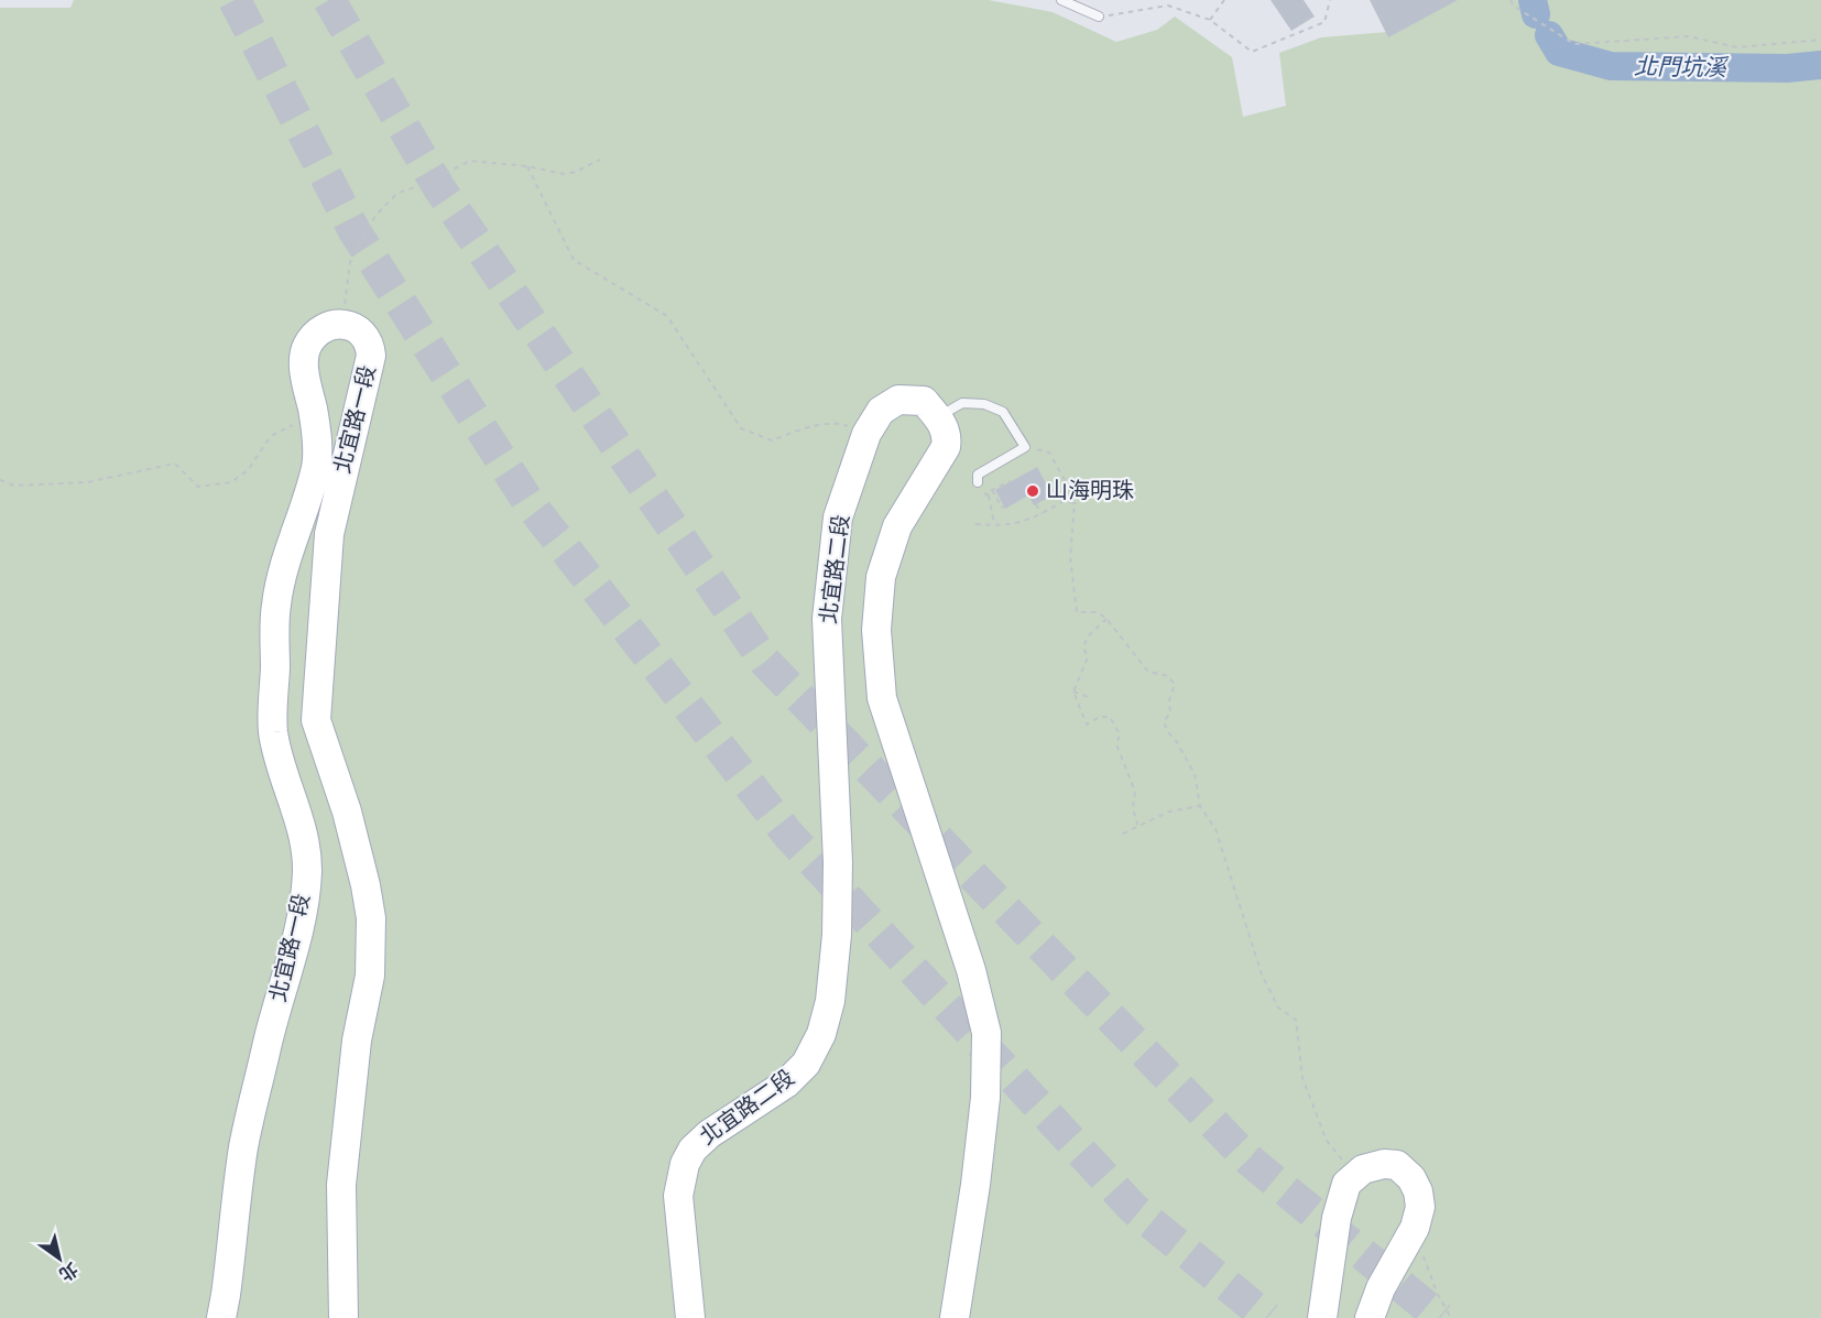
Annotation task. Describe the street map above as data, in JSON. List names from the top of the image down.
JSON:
{
  "streets": {
    "main road": ["北宜路一段", "北宜路二段"]
  },
  "water": ["北門坑溪"],
  "places": ["山海明珠"],
  "north": "bottom right"
}
